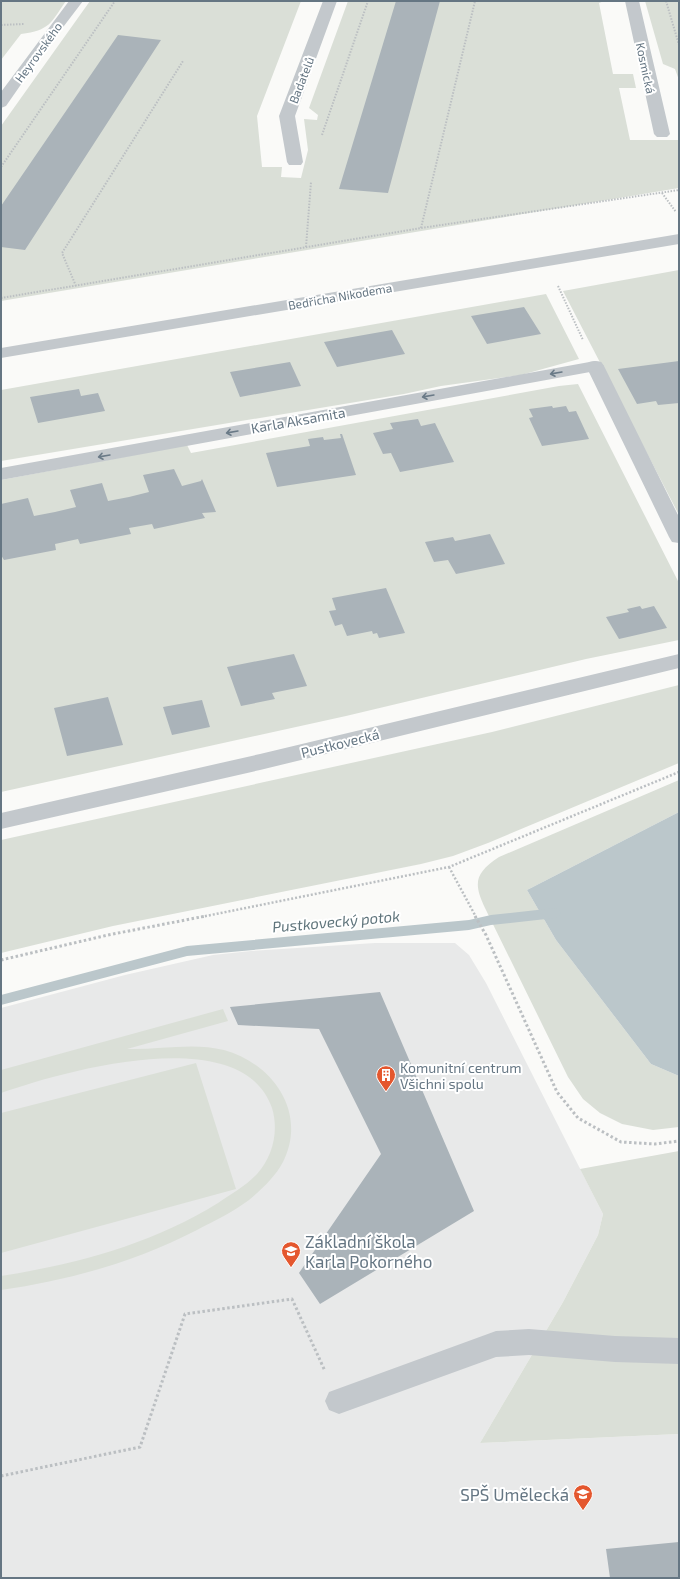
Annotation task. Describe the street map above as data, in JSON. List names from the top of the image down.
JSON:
{
  "streets": {
    "street": [
      "Heyrovského",
      "Kosmická",
      "Badatelů",
      "Bedřicha Nikodema",
      "Karla Aksamita",
      "Pustkovecká"
    ]
  },
  "one_way": ["Karla Aksamita"],
  "water": ["Pustkovecký potok"],
  "places": {
    "building": ["Komunitní centrum Všichni spolu"],
    "school or university": ["Základní škola Karla Pokorného", "SPŠ Umělecká"]
  }
}
